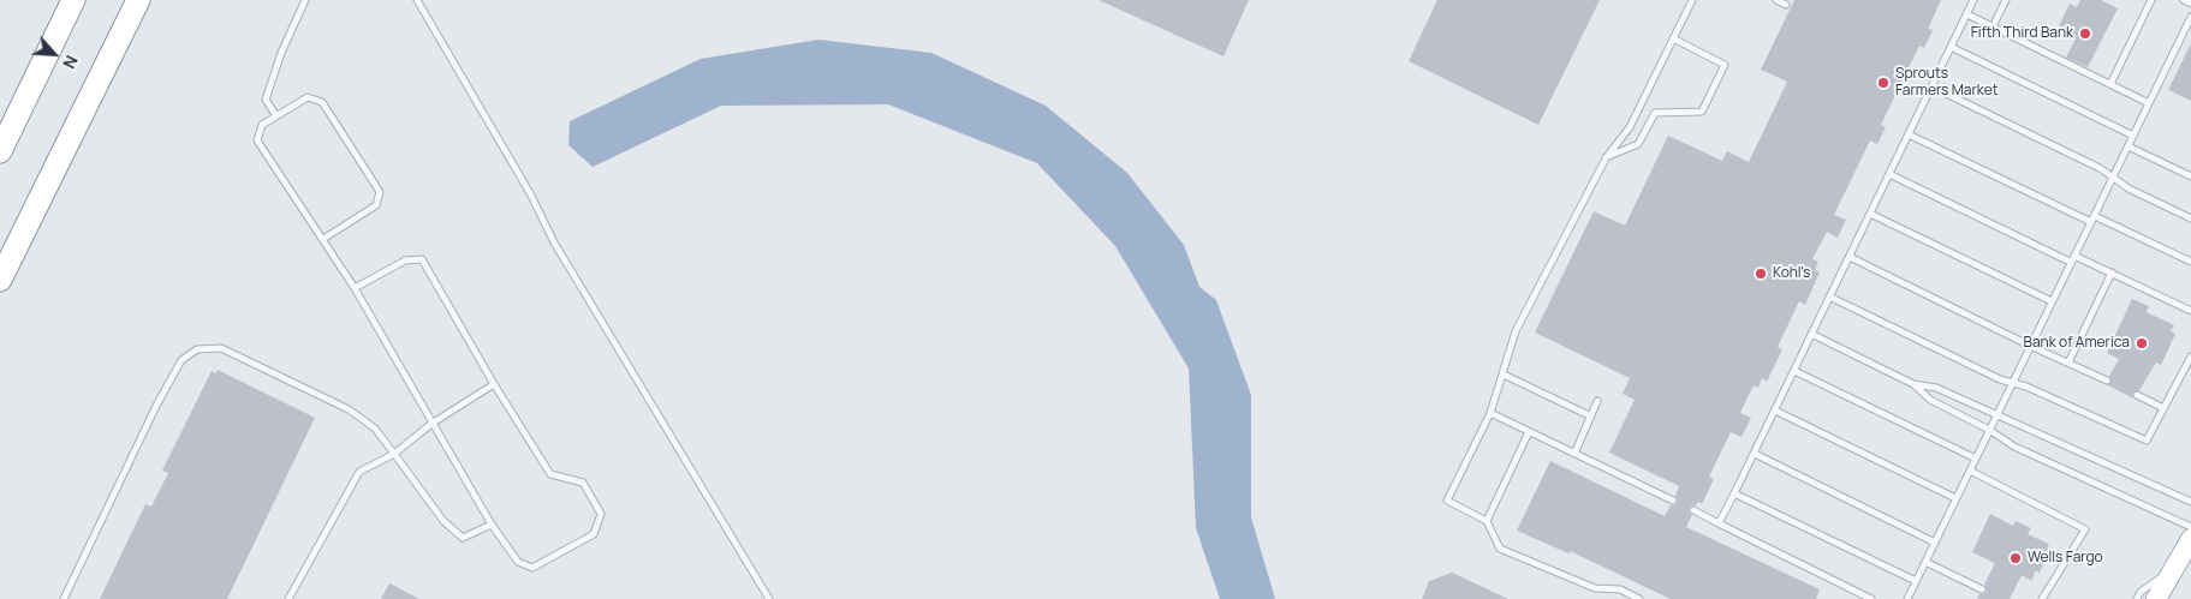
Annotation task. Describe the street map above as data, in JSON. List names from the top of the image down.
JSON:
{
  "places": [
    "Fifth Third Bank",
    "Sprouts Farmers Market",
    "Kohl's",
    "Bank of America",
    "Wells Fargo"
  ],
  "north": "bottom right"
}
